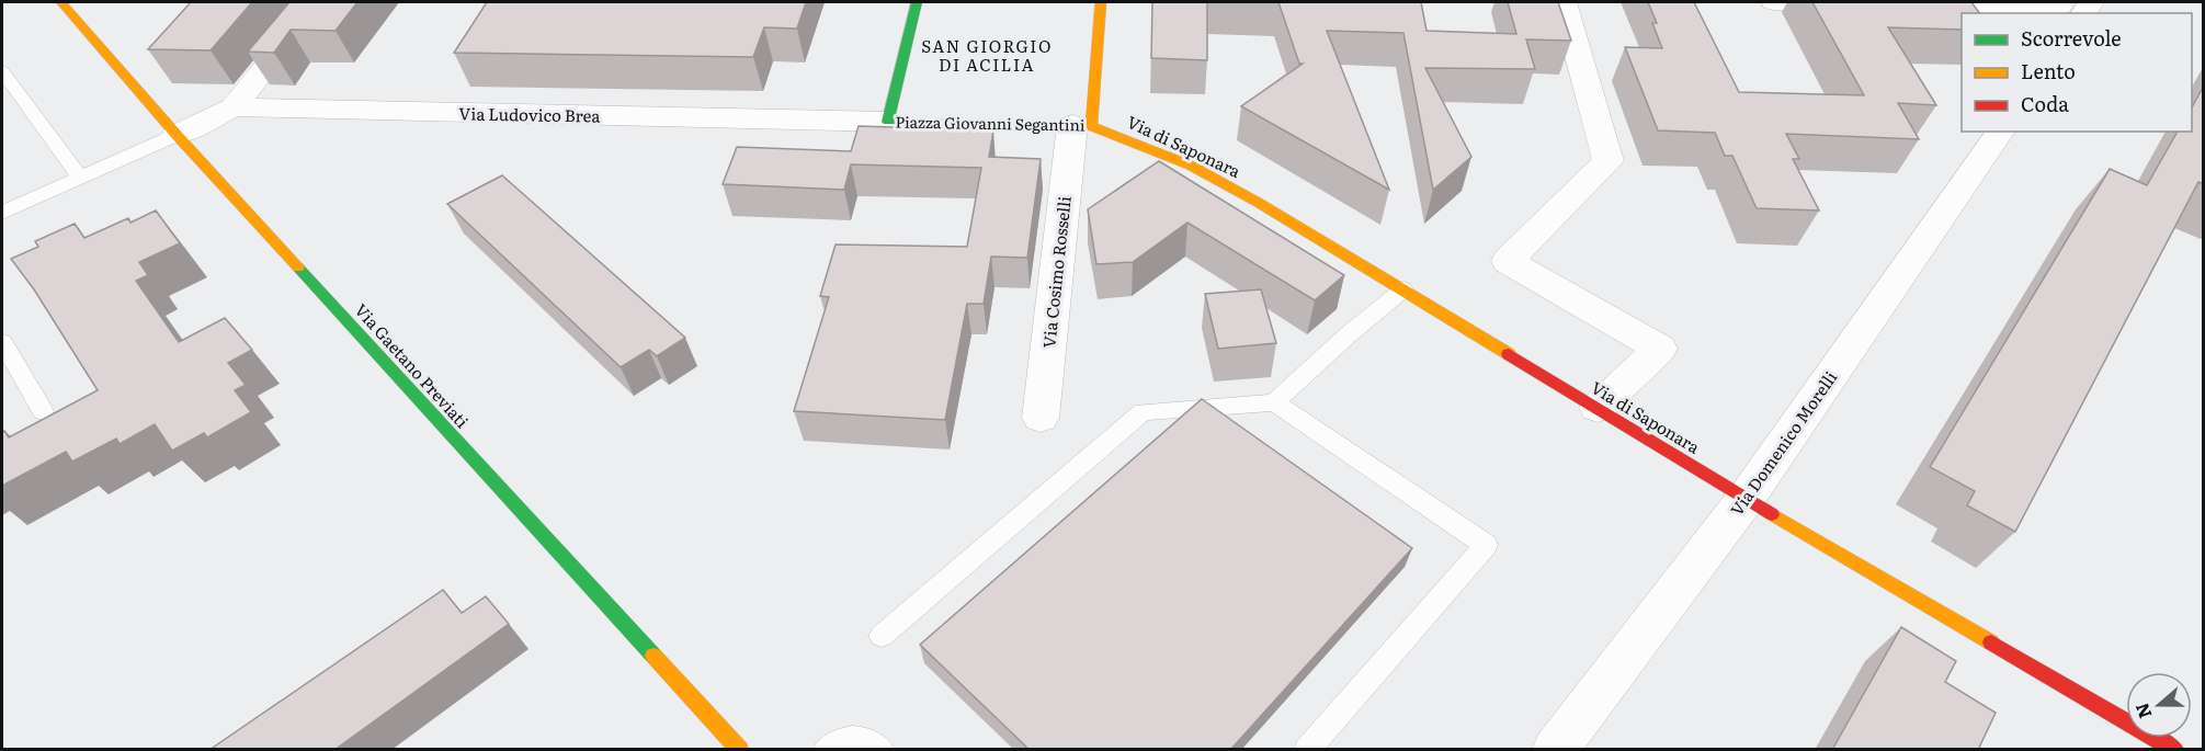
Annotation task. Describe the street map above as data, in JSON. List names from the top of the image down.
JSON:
{
  "streets": {
    "street": [
      "Via Ludovico Brea",
      "Piazza Giovanni Segantini",
      "Via di Saponara",
      "Via Cosimo Rosselli",
      "Via Gaetano Previati",
      "Via Domenico Morelli"
    ]
  },
  "crossings": [
    ["Via Ludovico Brea", "Piazza Giovanni Segantini"],
    ["Via Ludovico Brea", "Via Gaetano Previati"],
    ["Piazza Giovanni Segantini", "Via di Saponara"],
    ["Piazza Giovanni Segantini", "Via Cosimo Rosselli"],
    ["Via di Saponara", "Via Cosimo Rosselli"],
    ["Via di Saponara", "Via Domenico Morelli"]
  ],
  "districts": ["SAN GIORGIO DI ACILIA"],
  "legend": ["Scorrevole", "Lento", "Coda"],
  "north": "left"
}
